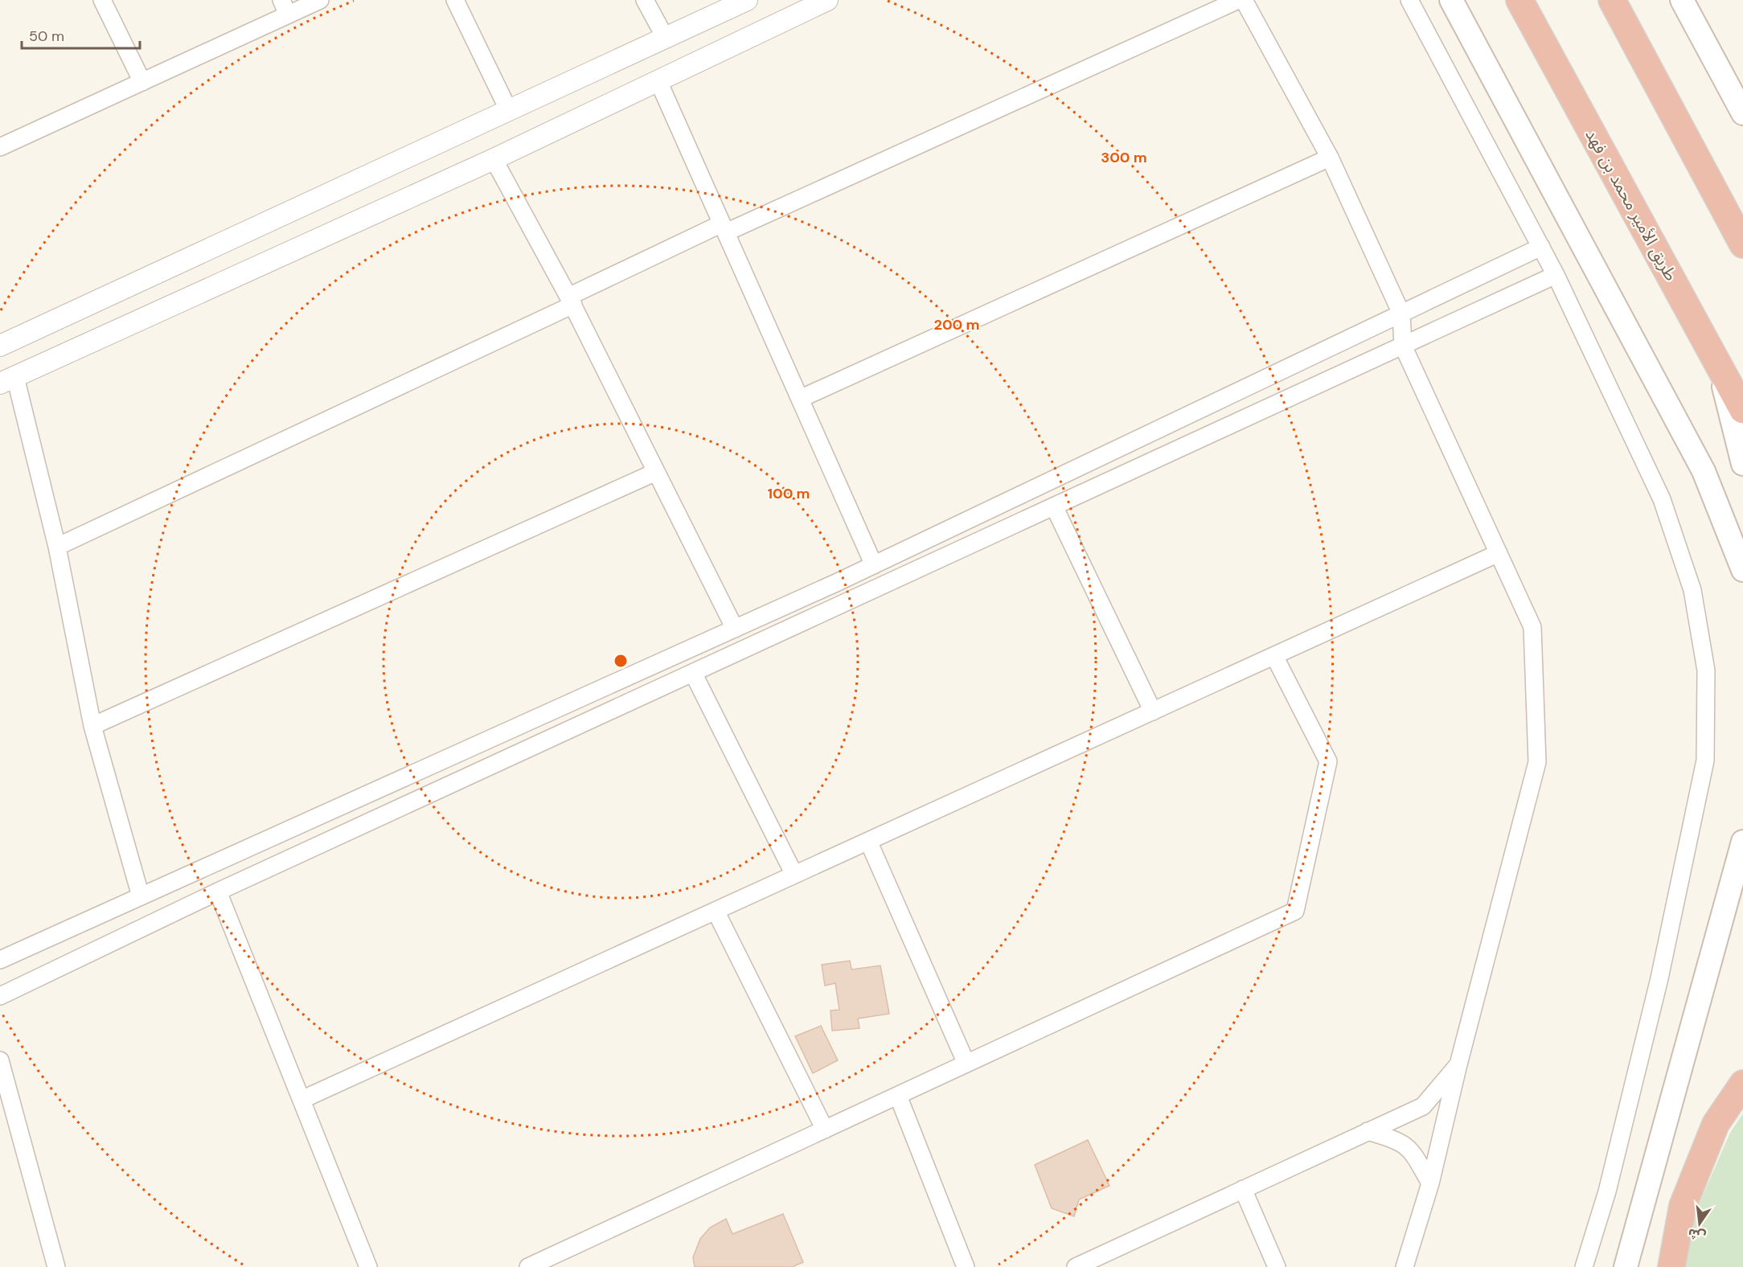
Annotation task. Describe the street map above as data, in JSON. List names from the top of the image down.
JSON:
{
  "streets": {
    "highway": ["طريق الأمير محمد بن فهد"]
  },
  "scale_bar": "50 m",
  "north": "bottom",
  "rings": ["300 m", "200 m", "100 m"]
}
